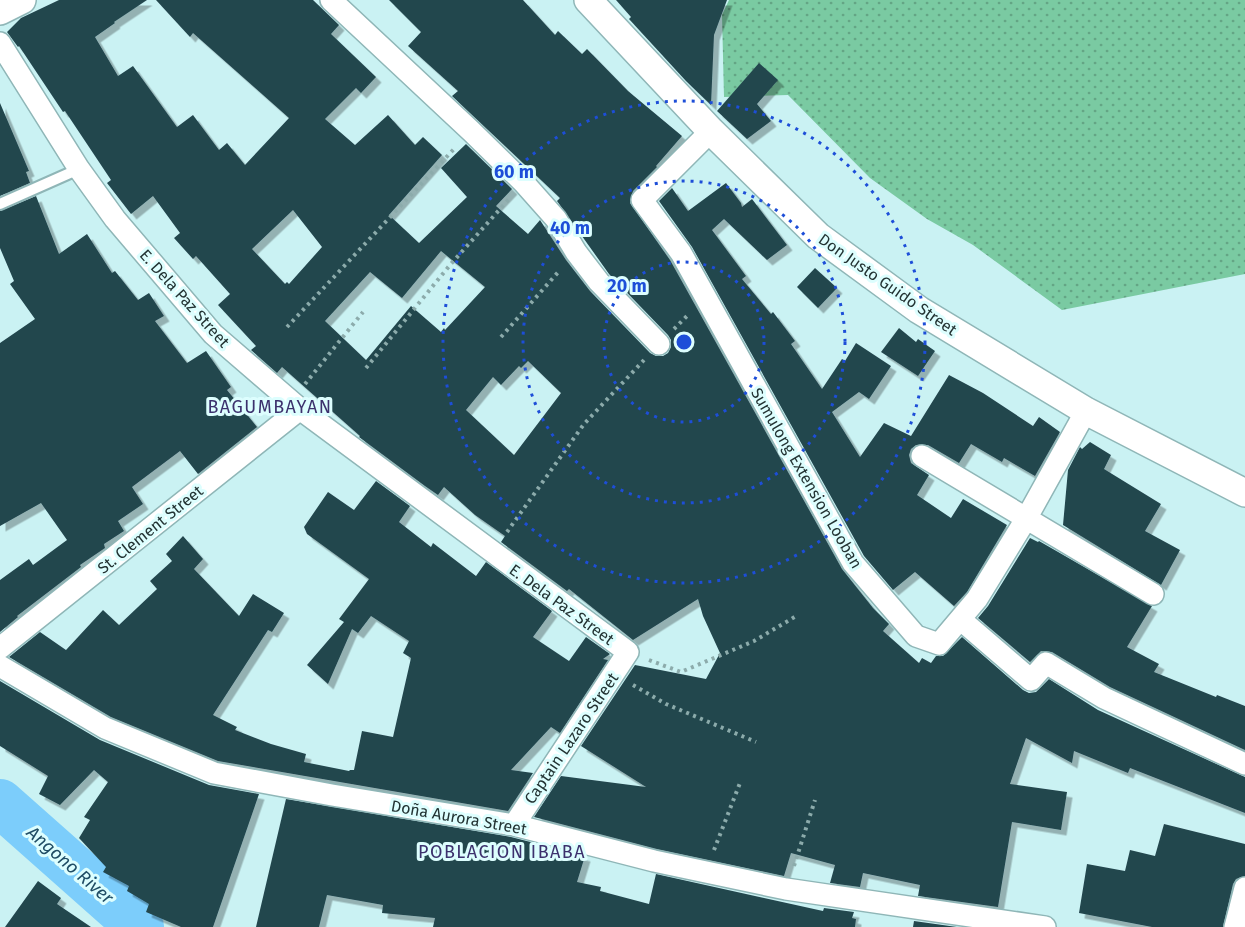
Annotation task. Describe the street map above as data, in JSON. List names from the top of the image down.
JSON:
{
  "streets": {
    "street": [
      "Don Justo Guido Street",
      "E. Dela Paz Street",
      "Sumulong Extension Looban",
      "St. Clement Street",
      "Captain Lazaro Street",
      "Doña Aurora Street"
    ]
  },
  "crossings": [
    ["Don Justo Guido Street", "Sumulong Extension Looban"],
    ["E. Dela Paz Street", "St. Clement Street"],
    ["E. Dela Paz Street", "Captain Lazaro Street"],
    ["Captain Lazaro Street", "Doña Aurora Street"]
  ],
  "districts": ["BAGUMBAYAN", "POBLACION IBABA"],
  "water": ["Angono River"],
  "rings": ["60 m", "40 m", "20 m"]
}
